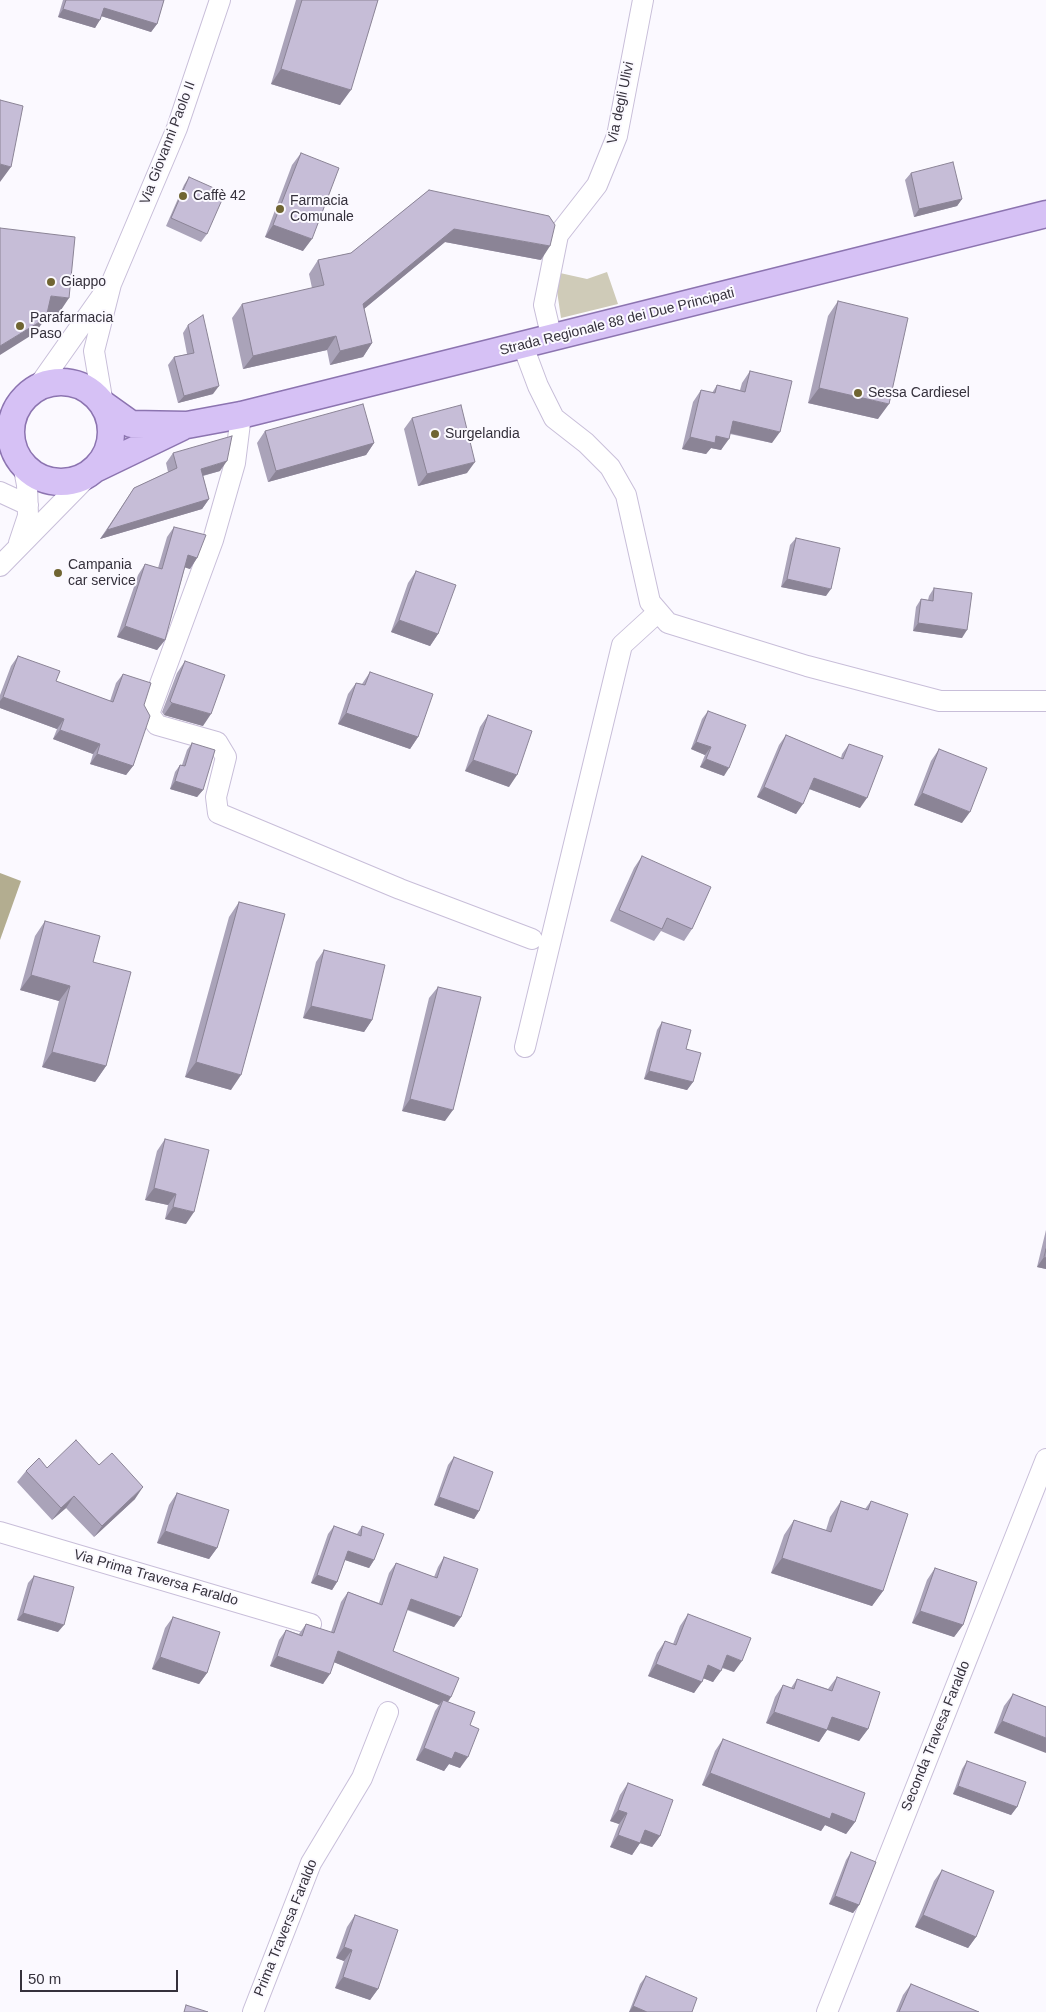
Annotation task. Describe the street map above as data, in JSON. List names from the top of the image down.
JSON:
{
  "streets": {
    "main road": ["Strada Regionale 88 dei Due Principati"],
    "street": [
      "Via degli Ulivi",
      "Via Giovanni Paolo II",
      "Via Prima Traversa Faraldo",
      "Seconda Travesa Faraldo",
      "Prima Traversa Faraldo"
    ]
  },
  "crossings": [
    ["Via degli Ulivi", "Strada Regionale 88 dei Due Principati"]
  ],
  "places": [
    "Caffè 42",
    "Farmacia Comunale",
    "Giappo",
    "Parafarmacia Paso",
    "Sessa Cardiesel",
    "Surgelandia",
    "Campania car service"
  ],
  "scale_bar": "50 m"
}
